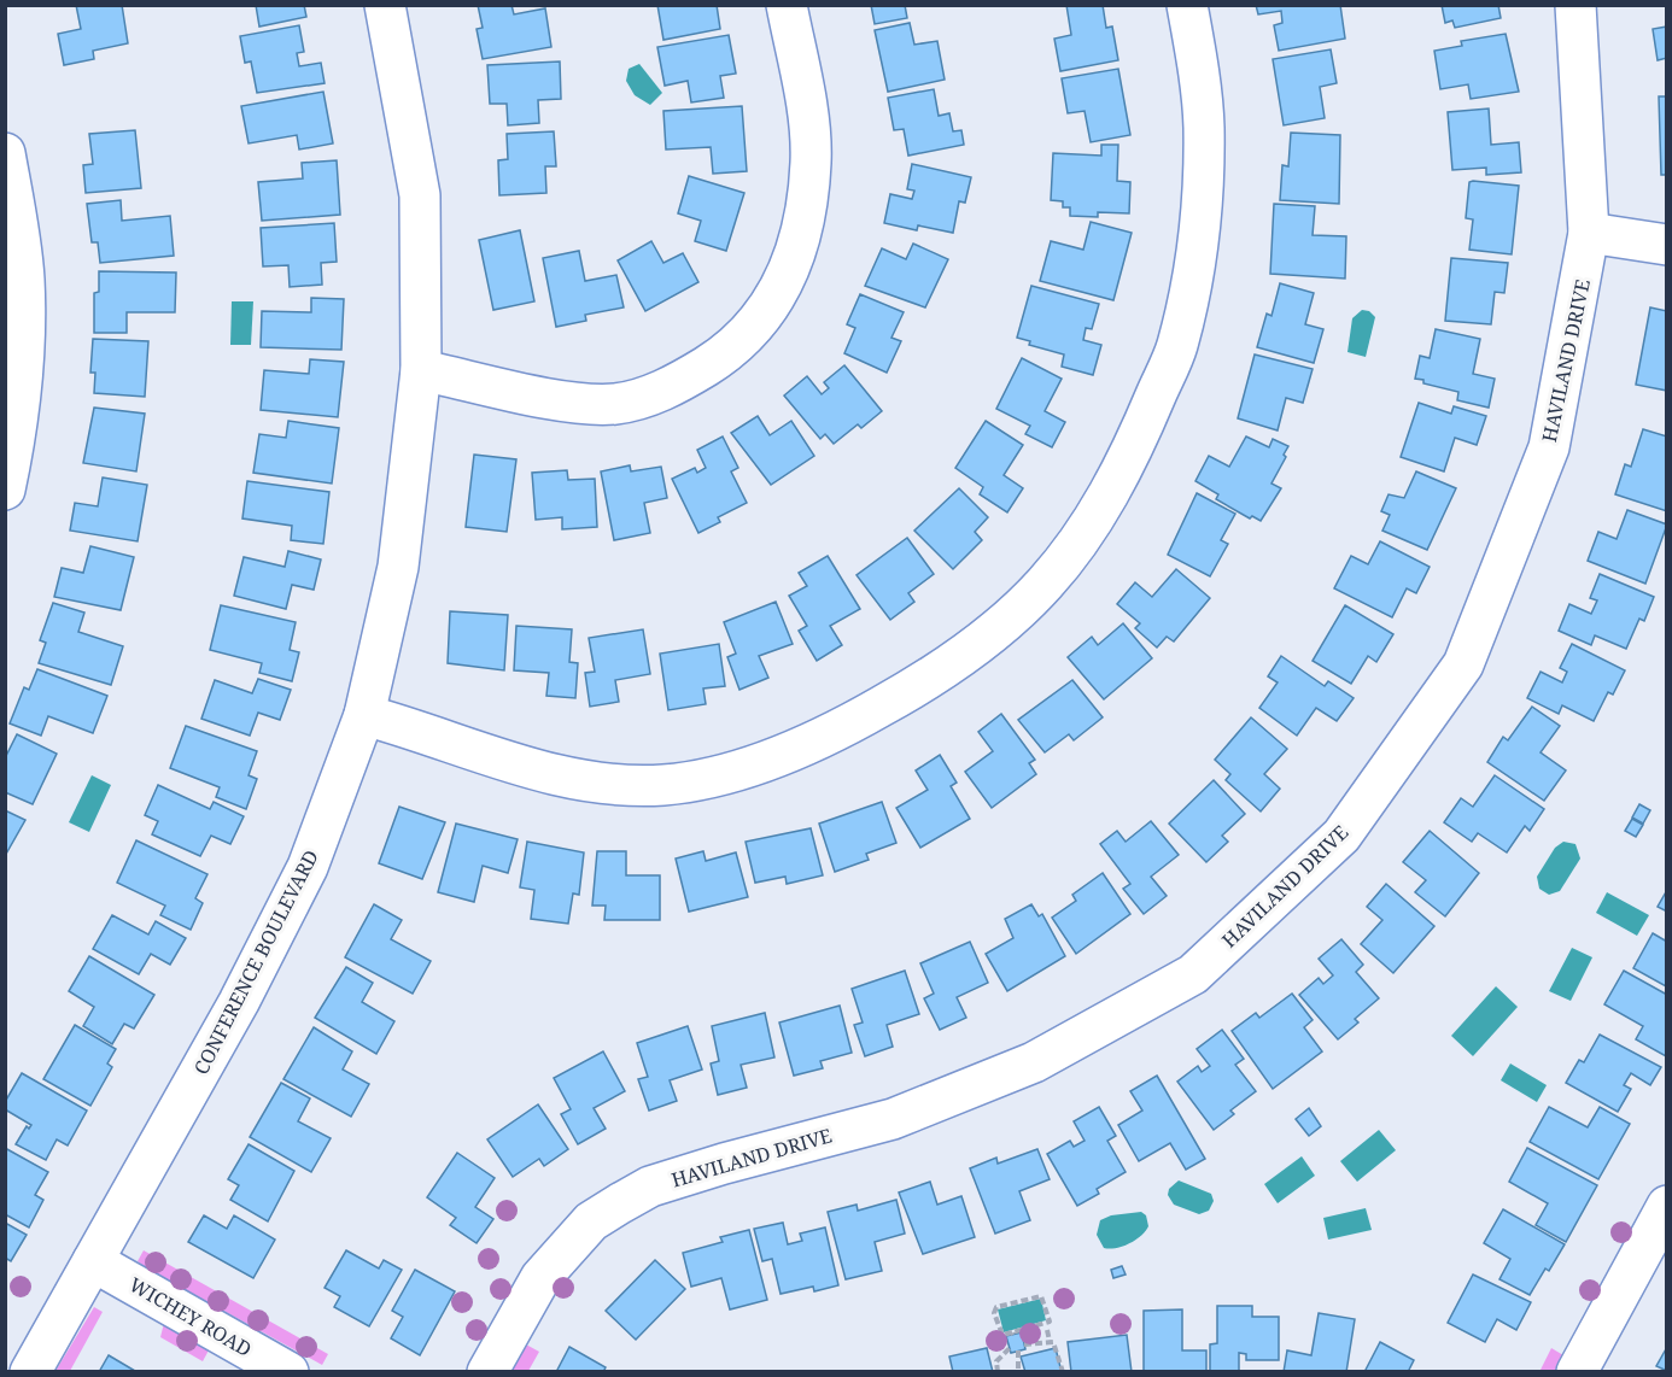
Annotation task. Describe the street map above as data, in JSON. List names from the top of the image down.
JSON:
{
  "streets": {
    "street": ["HAVILAND DRIVE", "CONFERENCE BOULEVARD", "WICHEY ROAD"]
  },
  "crossings": [
    ["CONFERENCE BOULEVARD", "WICHEY ROAD"]
  ]
}
